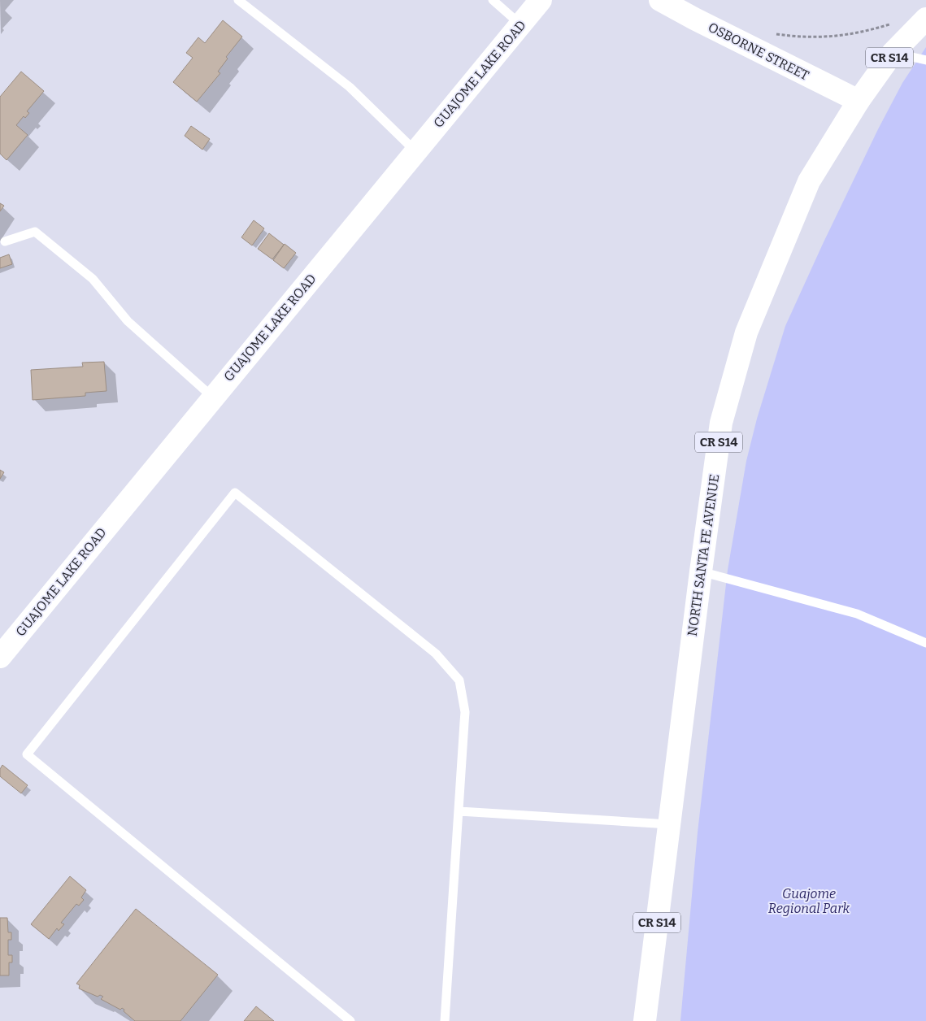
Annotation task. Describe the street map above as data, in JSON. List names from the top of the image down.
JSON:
{
  "streets": {
    "street": [
      "OSBORNE STREET",
      "CR S14",
      "GUAJOME LAKE ROAD",
      "NORTH SANTA FE AVENUE"
    ]
  },
  "crossings": [
    ["OSBORNE STREET", "NORTH SANTA FE AVENUE"]
  ],
  "parks": ["Guajome Regional Park"]
}
